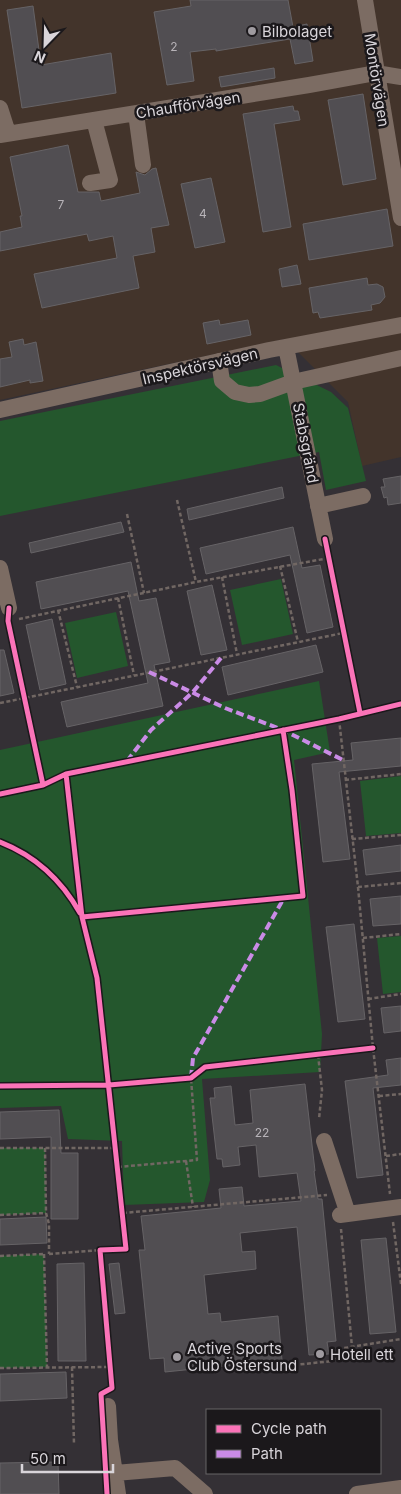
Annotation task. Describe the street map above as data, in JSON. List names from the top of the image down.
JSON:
{
  "streets": {
    "street": [
      "Montörvägen",
      "Chaufförvägen",
      "Inspektörsvägen",
      "Stabsgränd"
    ]
  },
  "crossings": [
    ["Montörvägen", "Chaufförvägen"],
    ["Inspektörsvägen", "Stabsgränd"]
  ],
  "places": ["Bilbolaget", "Hotell ett", "Active Sports Club Östersund"],
  "house_numbers": [
    "2",
    "7",
    "4",
    "22"
  ],
  "legend": ["Cycle path", "Path"],
  "scale_bar": "50 m",
  "north": "bottom left"
}
